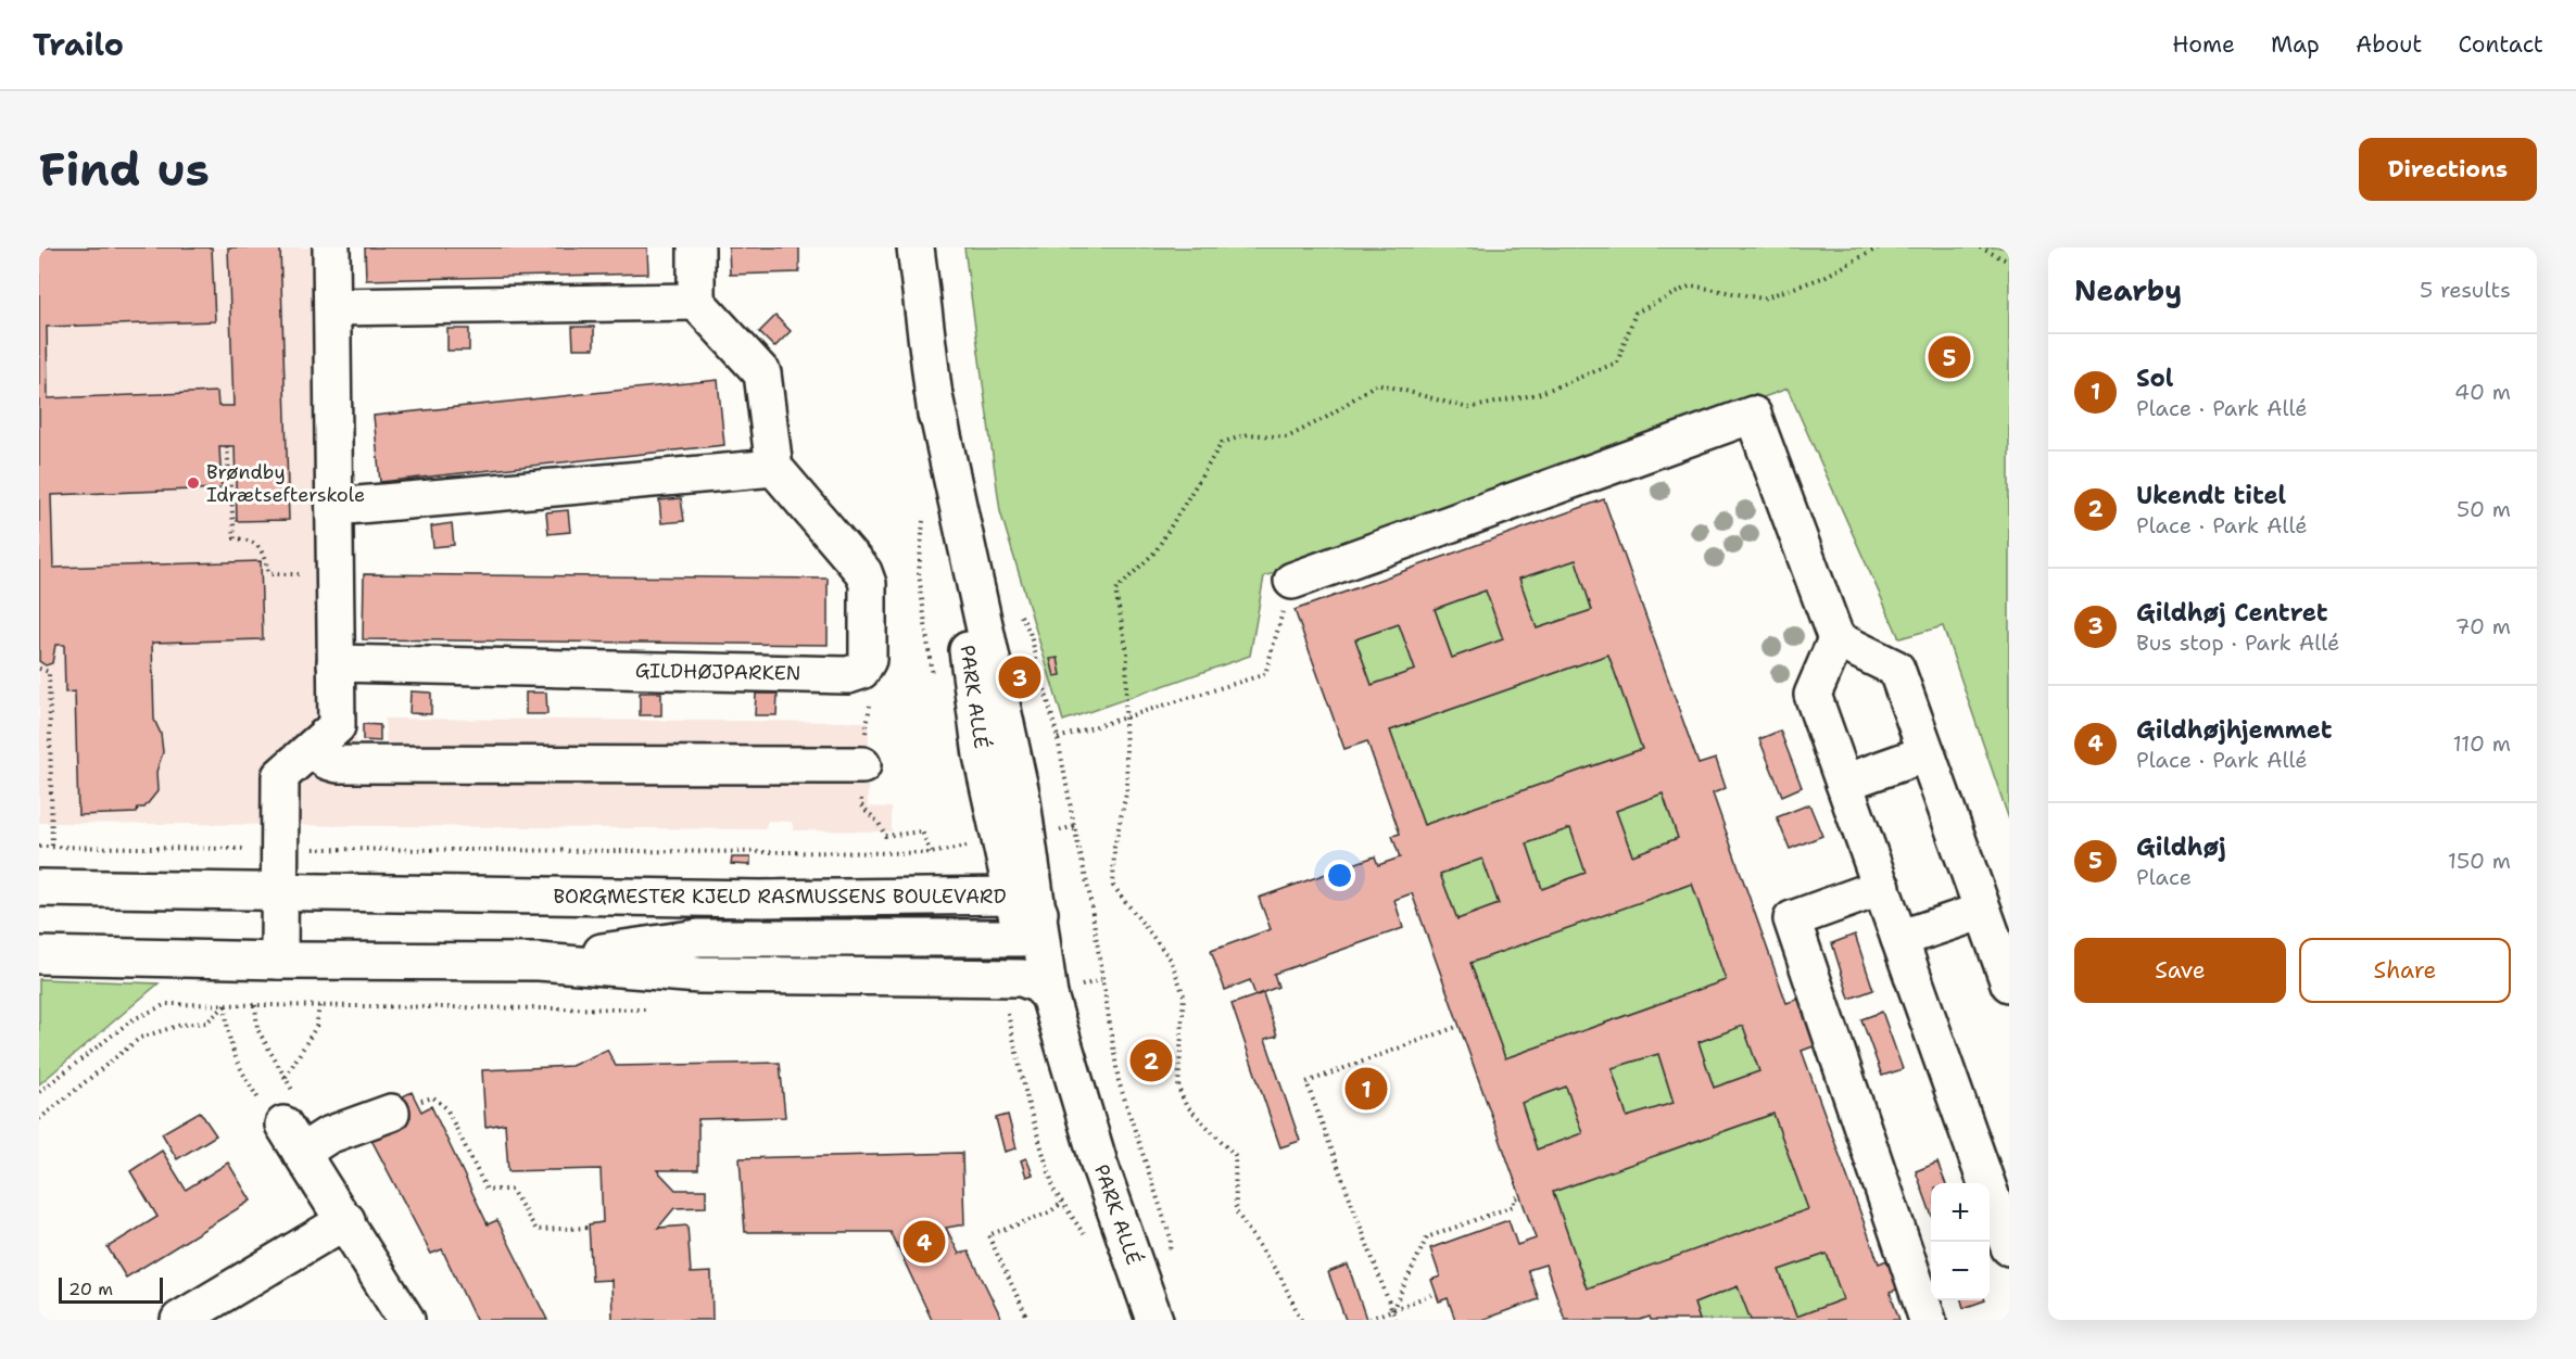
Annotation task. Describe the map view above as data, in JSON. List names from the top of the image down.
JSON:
{
  "streets": {
    "street": ["GILDHØJPARKEN", "PARK ALLÉ", "BORGMESTER KJELD RASMUSSENS BOULEVARD"]
  },
  "crossings": [
    ["PARK ALLÉ", "BORGMESTER KJELD RASMUSSENS BOULEVARD"]
  ],
  "places": ["Brøndby Idrætsefterskole"],
  "scale_bar": "20 m",
  "page": {
    "header": "Trailo",
    "nav": [
      "Home",
      "Map",
      "About",
      "Contact"
    ],
    "buttons": [
      "Directions",
      ["Save", "Share"]
    ],
    "title": "Find us",
    "heading": ["Nearby", "5 results"],
    "list": [
      {
        "mark": "1",
        "name": "Sol",
        "note": "Place · Park Allé",
        "value": "40 m"
      },
      {
        "mark": "2",
        "name": "Ukendt titel",
        "note": "Place · Park Allé",
        "value": "50 m"
      },
      {
        "mark": "3",
        "name": "Gildhøj Centret",
        "note": "Bus stop · Park Allé",
        "value": "70 m"
      },
      {
        "mark": "4",
        "name": "Gildhøjhjemmet",
        "note": "Place · Park Allé",
        "value": "110 m"
      },
      {
        "mark": "5",
        "name": "Gildhøj",
        "note": "Place",
        "value": "150 m"
      }
    ],
    "pins": [
      "5",
      "3",
      "2",
      "1",
      "4"
    ],
    "map_buttons": ["+", "−"],
    "scale": "20 m"
  }
}
